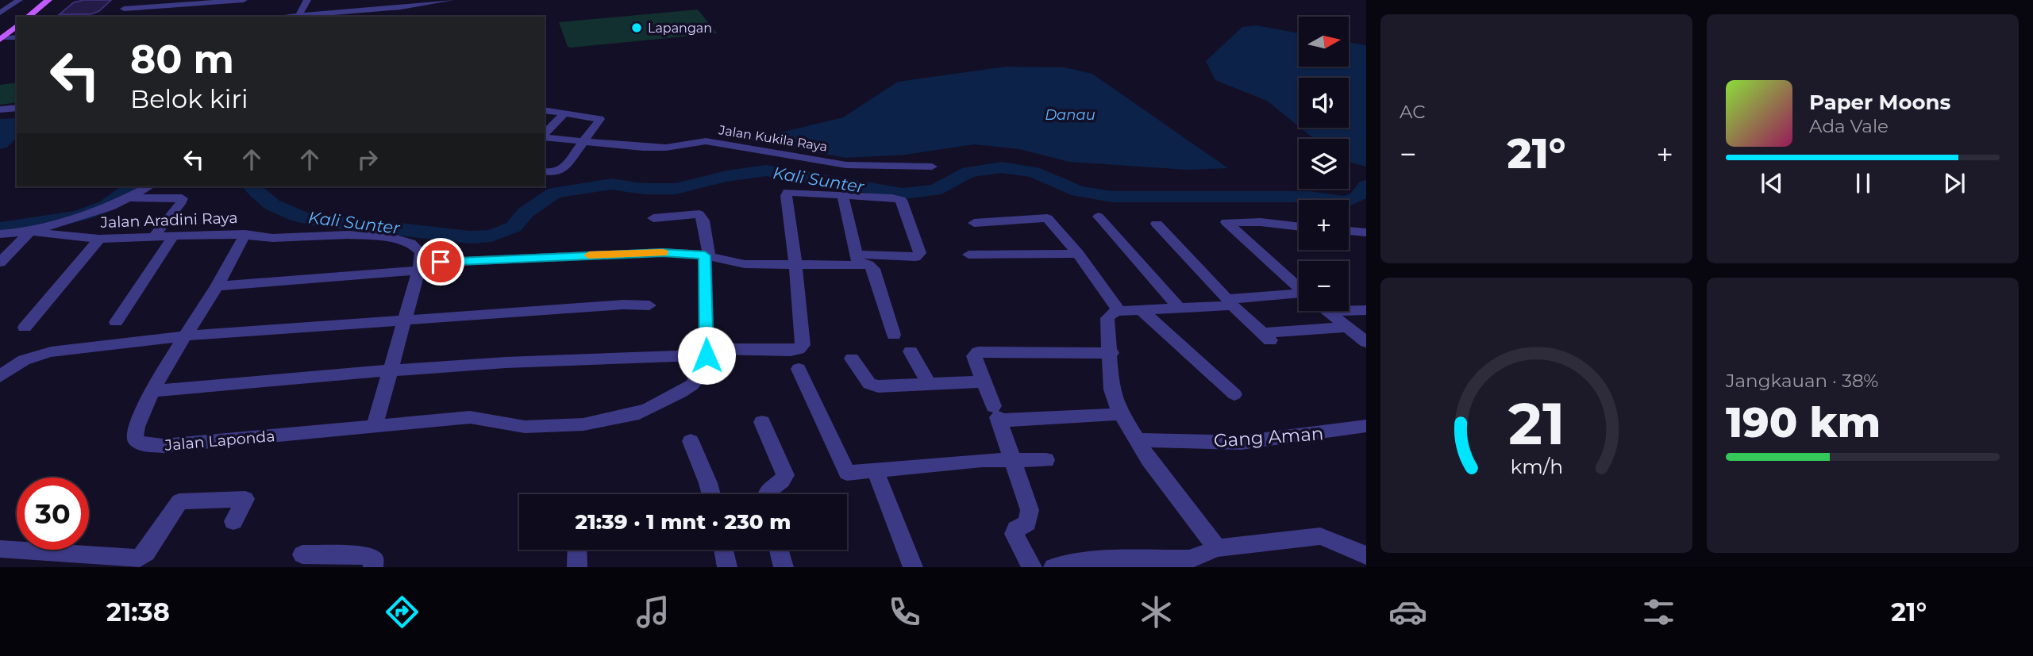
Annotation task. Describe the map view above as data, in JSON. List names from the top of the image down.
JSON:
{
  "streets": {
    "street": [
      "Jalan Kukila Raya",
      "Jalan Aradini Raya",
      "Gang Aman",
      "Jalan Laponda"
    ]
  },
  "crossings": [
    ["Jalan Aradini Raya", "Jalan Laponda"]
  ],
  "water": ["Danau", "Kali Sunter"],
  "places": ["Lapangan"],
  "north": "right",
  "page": {
    "tile": [
      "AC",
      ["Jangkauan · 38%", "190 km"]
    ],
    "map_buttons": ["+", "−"],
    "turn": ["80 m", "Belok kiri"],
    "song": ["Paper Moons", "Ada Vale"],
    "heat": ["−", "21°", "+"],
    "limit": "30",
    "trip": "21:39 · 1 mnt · 230 m",
    "tabs": ["21:38", "21°"],
    "gauge": ["21", "km/h"]
  }
}
